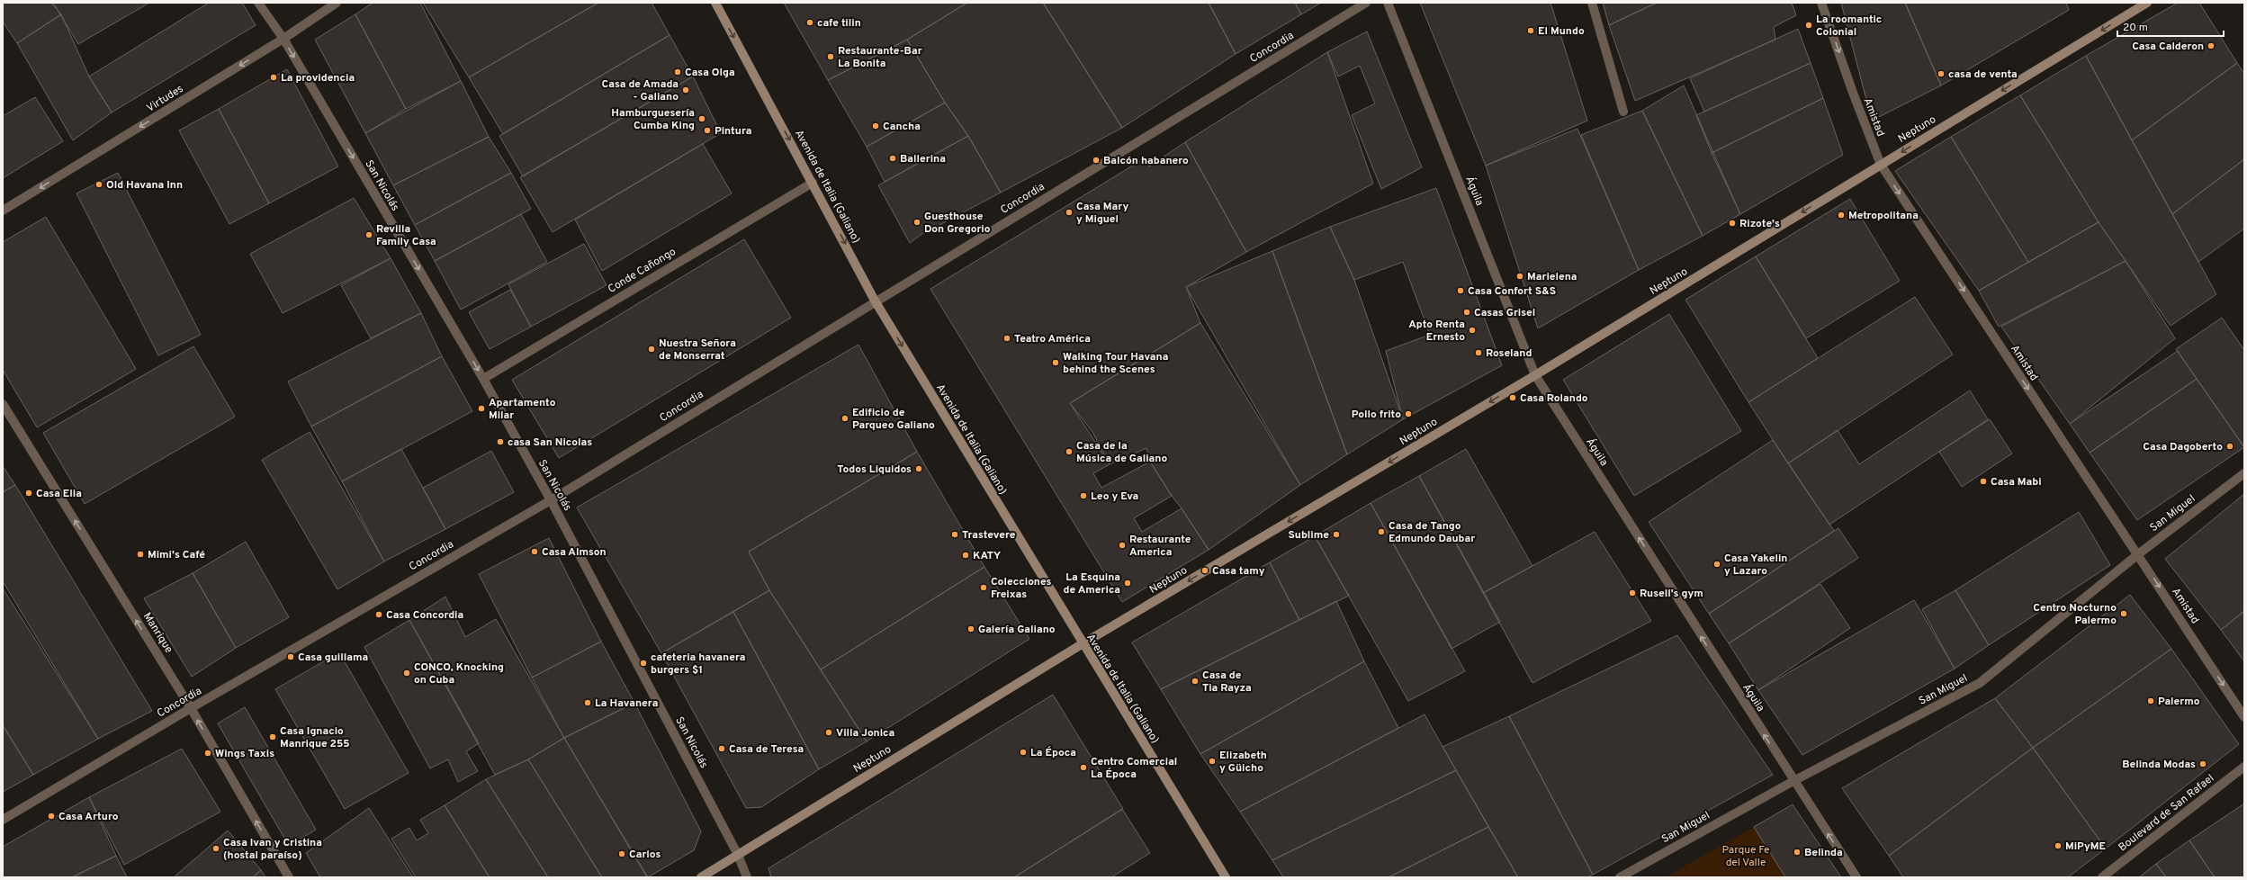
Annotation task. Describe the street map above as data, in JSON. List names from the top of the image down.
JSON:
{
  "streets": {
    "street": [
      "Concordia",
      "Virtudes",
      "Amistad",
      "Neptuno",
      "San Nicolás",
      "Avenida de Italia (Galiano)",
      "Águila",
      "Conde Cañongo",
      "San Miguel",
      "Manrique",
      "Boulevard de San Rafael"
    ]
  },
  "crossings": [
    ["Concordia", "San Nicolás"],
    ["Concordia", "Avenida de Italia (Galiano)"],
    ["Concordia", "Manrique"],
    ["Virtudes", "San Nicolás"],
    ["Amistad", "Neptuno"],
    ["Amistad", "San Miguel"],
    ["Neptuno", "San Nicolás"],
    ["Neptuno", "Avenida de Italia (Galiano)"],
    ["Neptuno", "Águila"],
    ["San Nicolás", "Conde Cañongo"],
    ["Avenida de Italia (Galiano)", "Conde Cañongo"],
    ["Águila", "San Miguel"]
  ],
  "one_way": [
    "Virtudes",
    "Amistad",
    "Neptuno",
    "San Nicolás",
    "Avenida de Italia (Galiano)",
    "Águila",
    "Manrique"
  ],
  "parks": ["Parque Fe del Valle"],
  "places": [
    "cafe tilin",
    "La roomantic Colonial",
    "El Mundo",
    "Casa Calderon",
    "Restaurante-Bar La Bonita",
    "Casa Olga",
    "casa de venta",
    "La providencia",
    "Casa de Amada - Galiano",
    "Hamburguesería Cumba King",
    "Cancha",
    "Pintura",
    "Ballerina",
    "Balcón habanero",
    "Old Havana Inn",
    "Casa Mary y Miguel",
    "Metropolitana",
    "Guesthouse Don Gregorio",
    "Rizote's",
    "Revilla Family Casa",
    "Marielena",
    "Casa Confort S&S",
    "Casas Grisel",
    "Apto Renta Ernesto",
    "Teatro América",
    "Nuestra Señora de Monserrat",
    "Roseland",
    "Walking Tour Havana behind the Scenes",
    "Casa Rolando",
    "Apartamento Milar",
    "Pollo frito",
    "Edificio de Parqueo Galiano",
    "casa San Nicolas",
    "Casa Dagoberto",
    "Casa de la Música de Galiano",
    "Todos Liquidos",
    "Casa Mabi",
    "Casa Elia",
    "Leo y Eva",
    "Casa de Tango Edmundo Daubar",
    "Trastevere",
    "Sublime",
    "Restaurante America",
    "Casa Almson",
    "Mimi's Café",
    "KATY",
    "Casa Yakelin y Lazaro",
    "Casa tamy",
    "La Esquina de America",
    "Colecciones Freixas",
    "Rusell's gym",
    "Centro Nocturno Palermo",
    "Casa Concordia",
    "Galería Galiano",
    "Casa guillama",
    "cafeteria havanera burgers $1",
    "CONCO, Knocking on Cuba",
    "Casa de Tia Rayza",
    "Palermo",
    "La Havanera",
    "Villa Jonica",
    "Casa Ignacio Manrique 255",
    "Casa de Teresa",
    "La Época",
    "Wings Taxis",
    "Elizabeth y Güicho",
    "Belinda Modas",
    "Centro Comercial La Época",
    "Casa Arturo",
    "MiPyME",
    "Casa Ivan y Cristina (hostal paraíso)",
    "Belinda",
    "Carlos"
  ],
  "scale_bar": "20 m"
}
